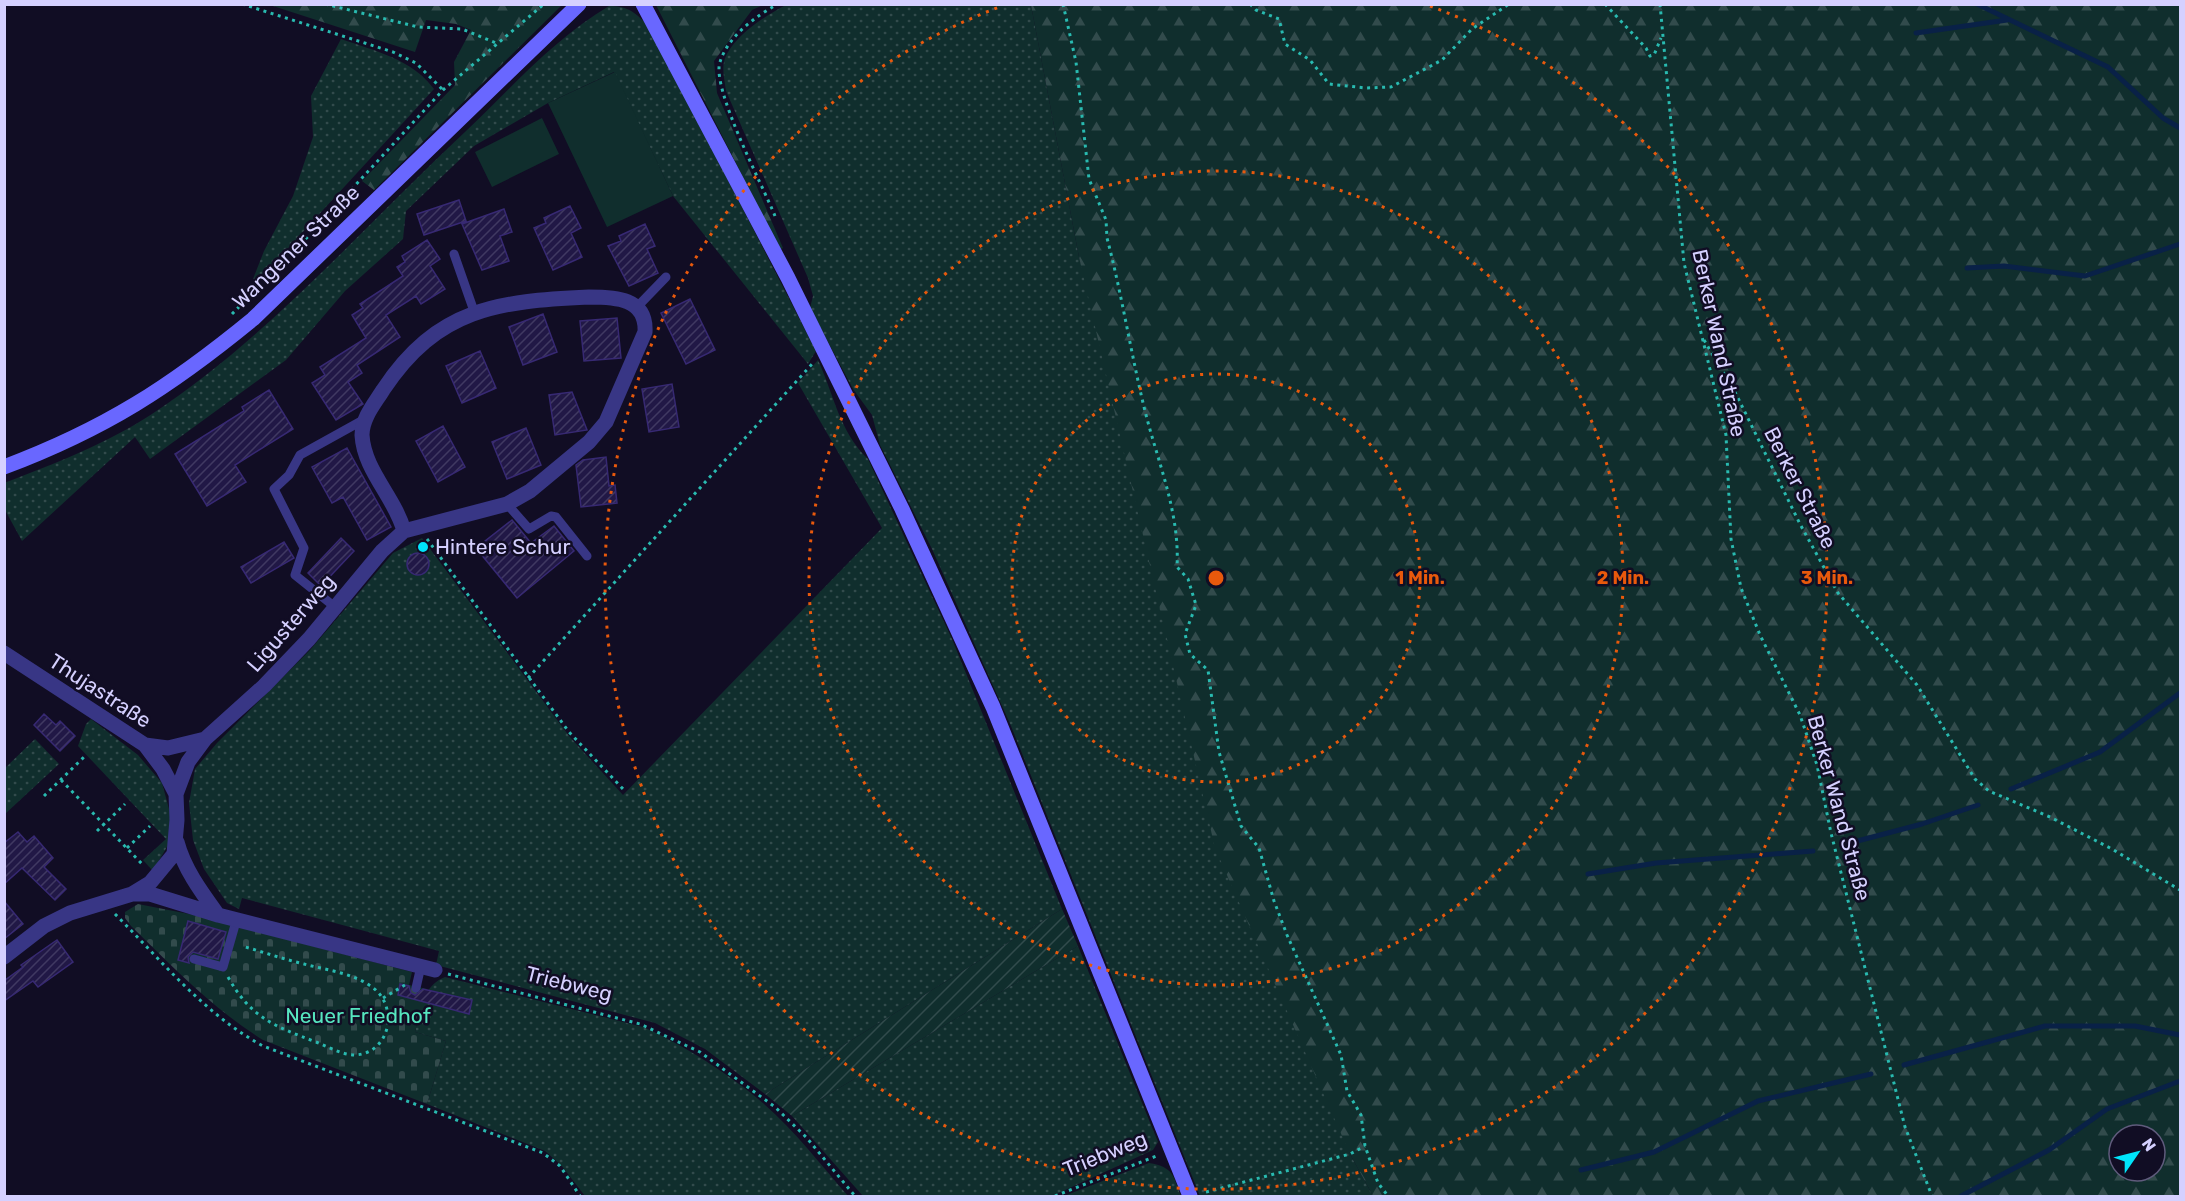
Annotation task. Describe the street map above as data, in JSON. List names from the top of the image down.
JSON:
{
  "streets": {
    "main road": ["Wangener Straße"],
    "street": ["Ligusterweg", "Thujastraße"],
    "path": ["Berker Wand Straße", "Berker Straße", "Triebweg"]
  },
  "crossings": [
    ["Berker Wand Straße", "Berker Straße"],
    ["Ligusterweg", "Thujastraße"]
  ],
  "parks": ["Neuer Friedhof"],
  "places": ["Hintere Schur"],
  "north": "top right",
  "rings": ["1 Min.", "2 Min.", "3 Min."]
}
